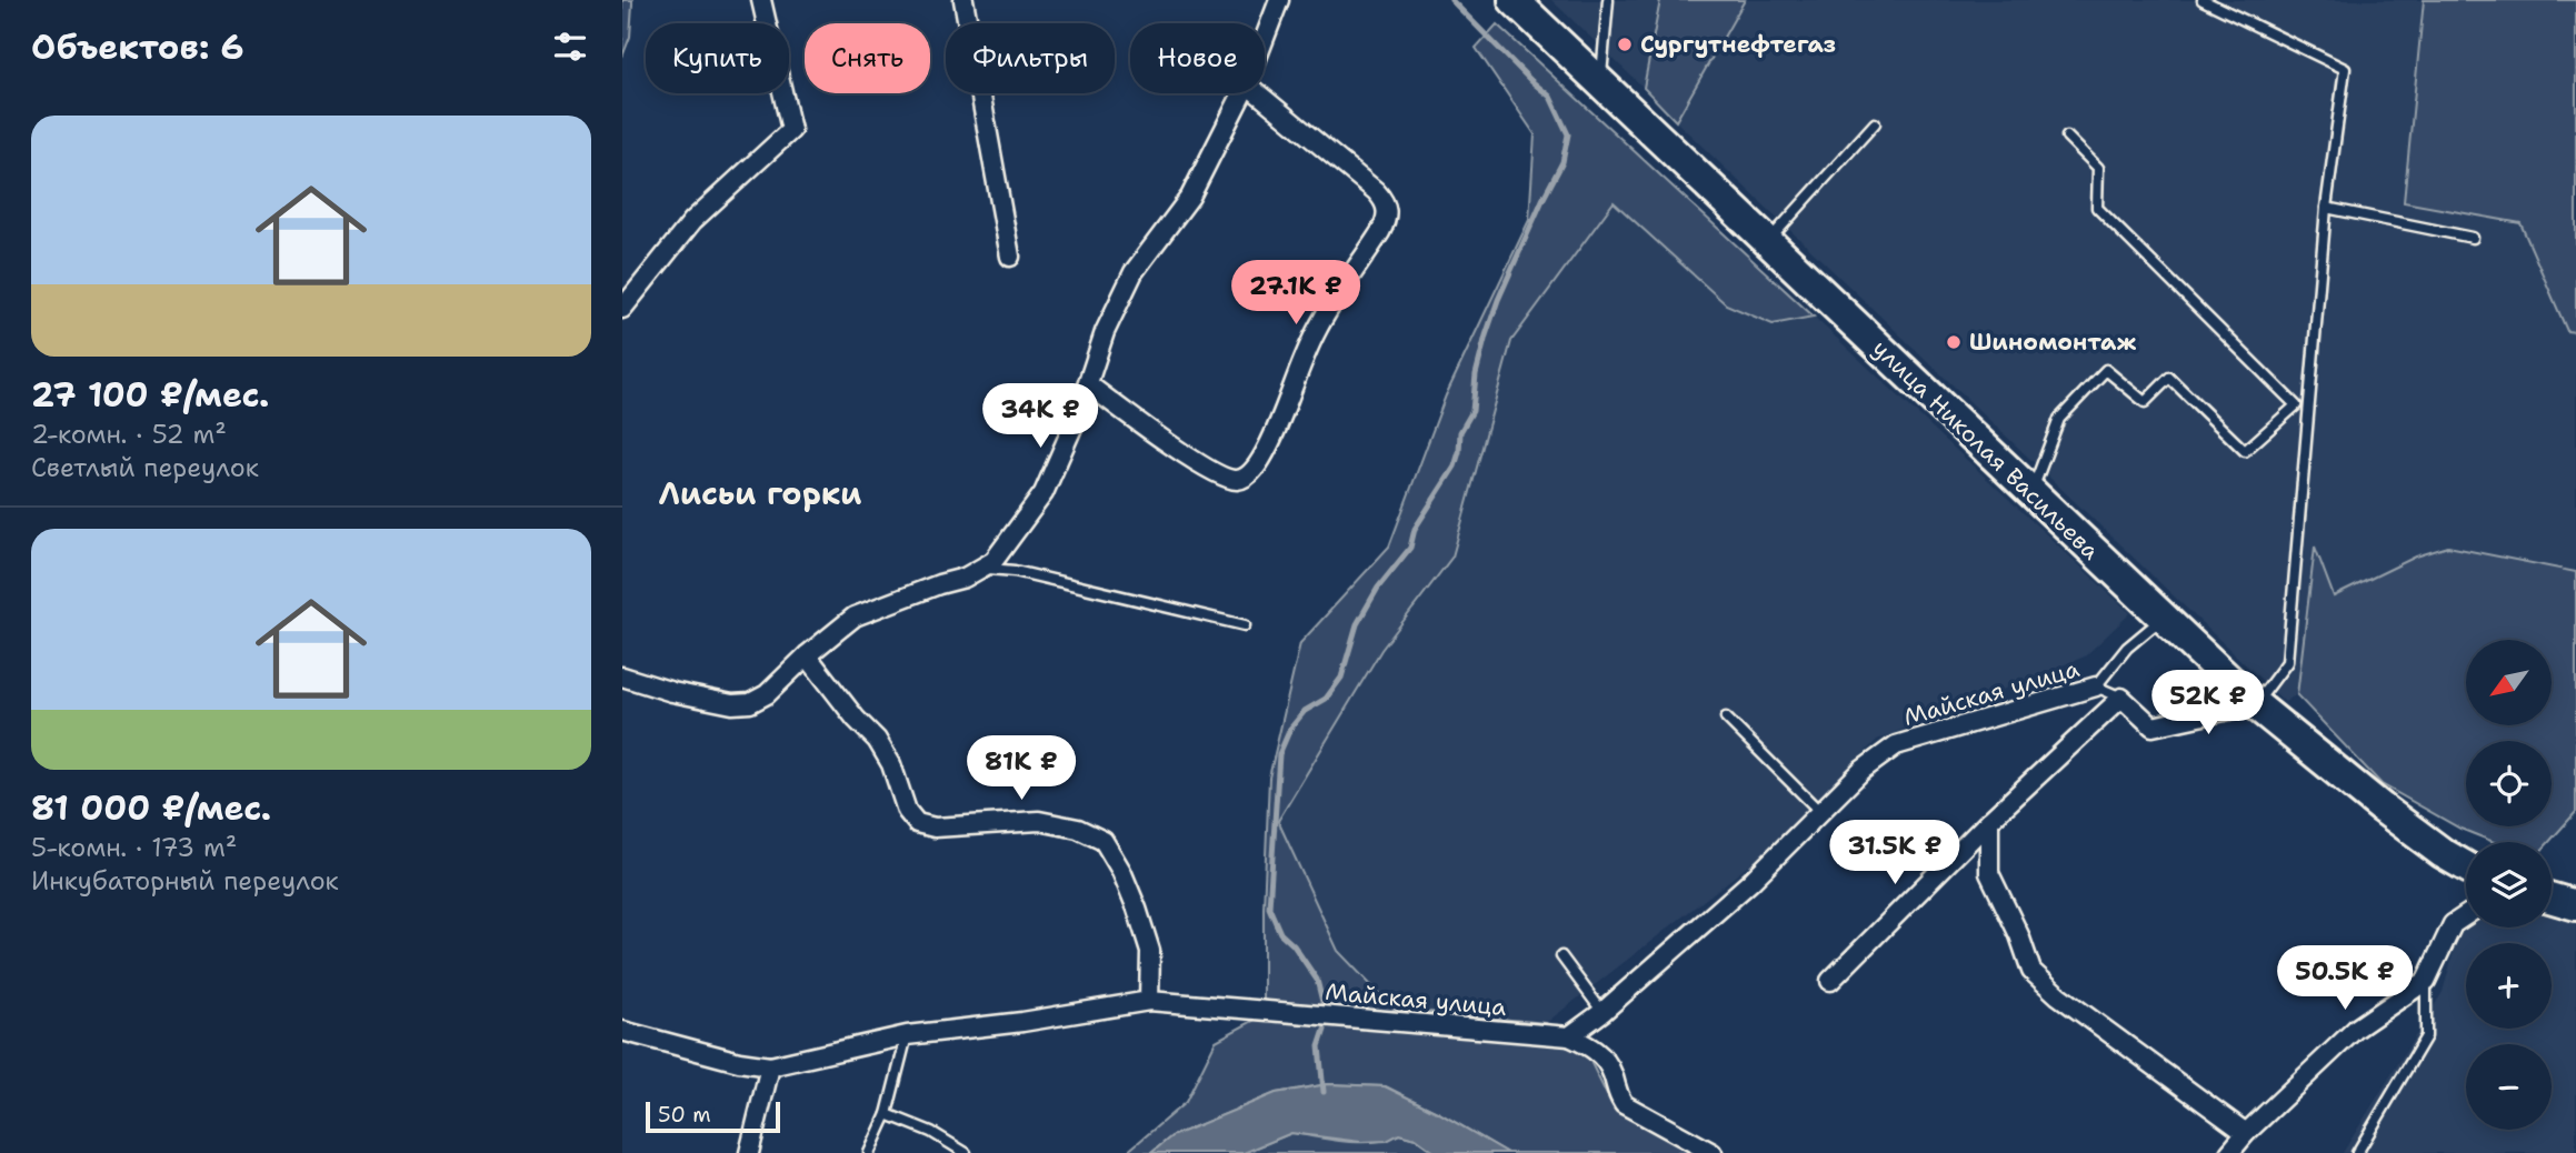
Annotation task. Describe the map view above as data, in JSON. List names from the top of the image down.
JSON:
{
  "streets": {
    "main road": ["улица Николая Васильева"],
    "street": ["Майская улица"]
  },
  "districts": ["Лисьи горки"],
  "places": ["Сургутнефтегаз", "Шиномонтаж"],
  "scale_bar": "50 m",
  "north": "bottom left",
  "page": {
    "heading": "Объектов: 6",
    "chip": [
      "Купить",
      "Снять",
      "Фильтры",
      "Новое"
    ],
    "list": [
      {
        "name": "27 100 ₽/мес.",
        "note": "2-комн. · 52 m² · Светлый переулок"
      },
      {
        "name": "81 000 ₽/мес.",
        "note": "5-комн. · 173 m² · Инкубаторный переулок"
      }
    ],
    "price": [
      "27.1K ₽",
      "34K ₽",
      "52K ₽",
      "81K ₽",
      "31.5K ₽",
      "50.5K ₽"
    ],
    "map_buttons": ["+", "−"],
    "scale": "50 m"
  }
}
